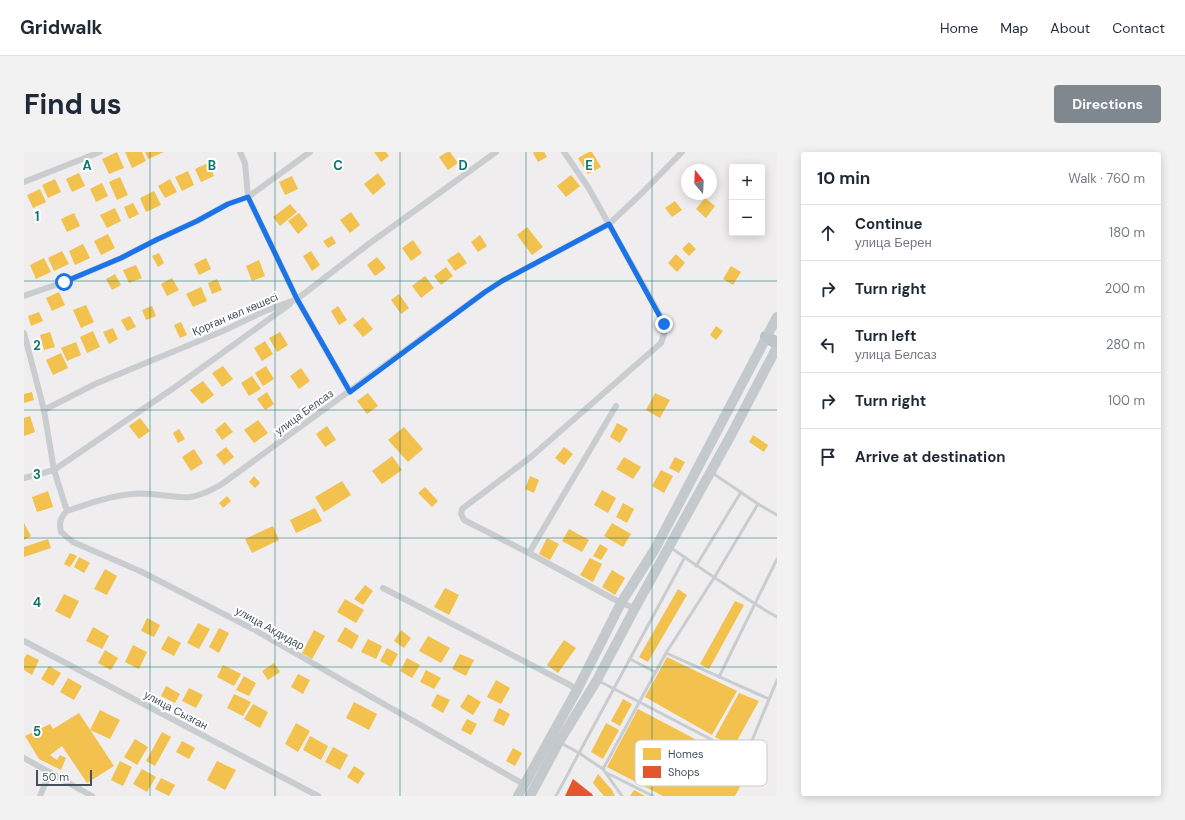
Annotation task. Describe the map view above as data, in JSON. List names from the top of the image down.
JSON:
{
  "streets": {
    "street": [
      "Қорған көл көшесі",
      "улица Белсаз",
      "улица Акдидар",
      "улица Сызган"
    ]
  },
  "crossings": [
    ["улица Белсаз", "улица Акдидар"]
  ],
  "legend": ["Homes", "Shops"],
  "scale_bar": "50 m",
  "north": "top",
  "page": {
    "header": "Gridwalk",
    "nav": [
      "Home",
      "Map",
      "About",
      "Contact"
    ],
    "buttons": "Directions",
    "title": "Find us",
    "heading": ["10 min", "Walk · 760 m"],
    "map_buttons": ["+", "−"],
    "list": [
      ["Continue", "улица Берен", "180 m"],
      ["Turn right", "200 m"],
      ["Turn left", "улица Белсаз", "280 m"],
      ["Turn right", "100 m"],
      "Arrive at destination"
    ],
    "scale": "50 m"
  },
  "grid": {
    "columns": [
      "A",
      "B",
      "C",
      "D",
      "E"
    ],
    "rows": [
      "1",
      "2",
      "3",
      "4",
      "5"
    ]
  }
}
